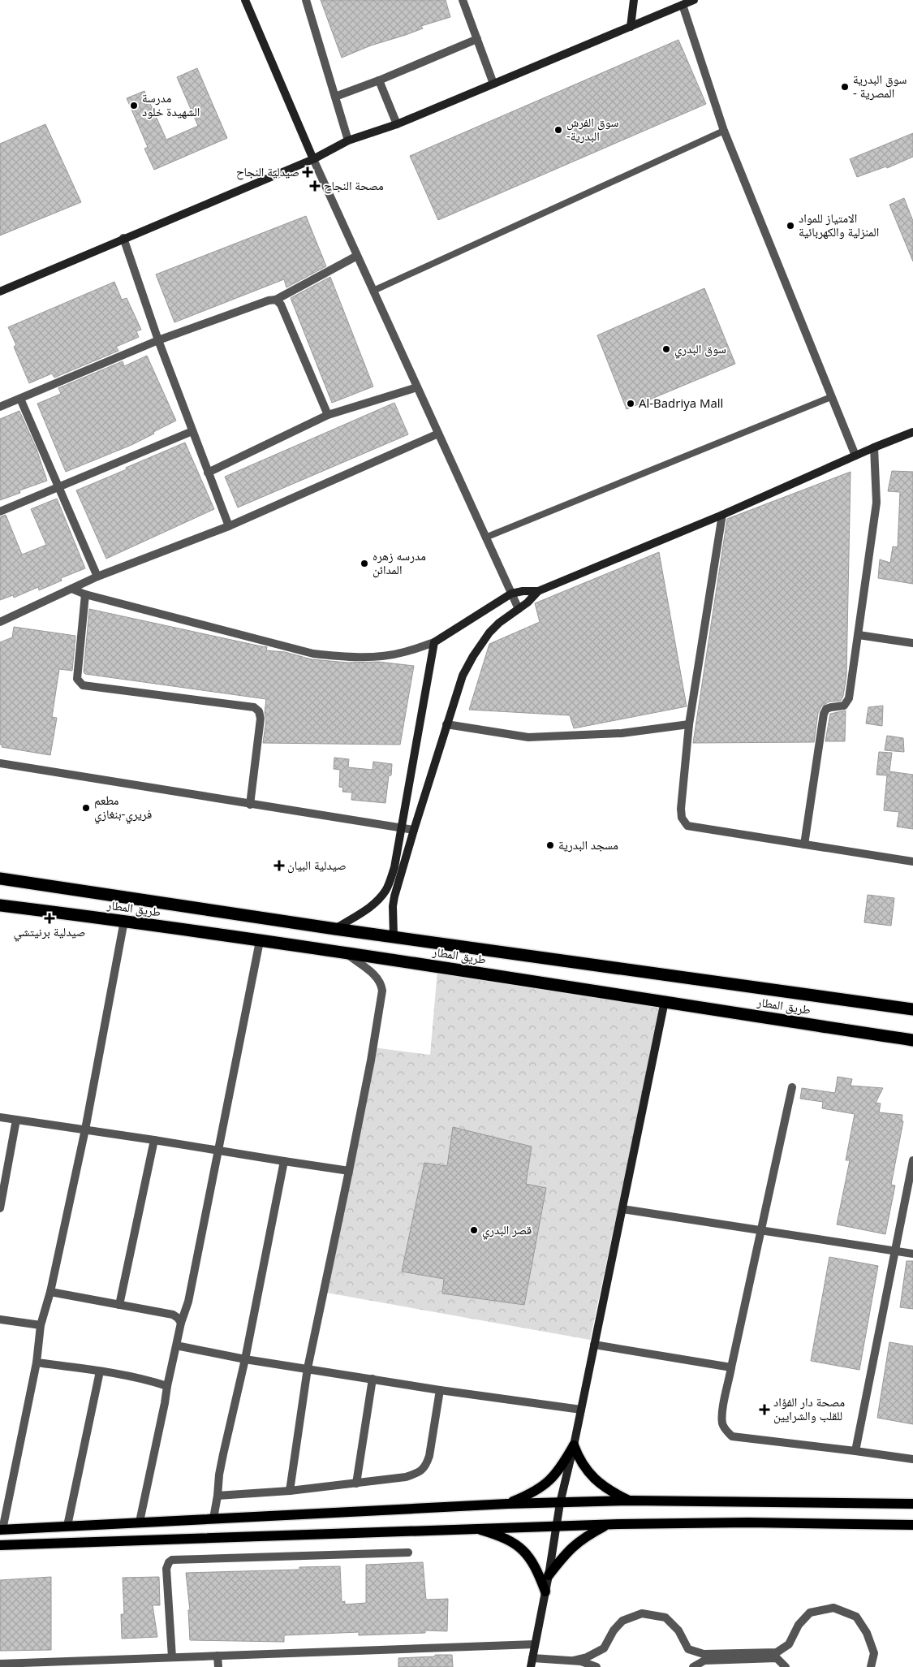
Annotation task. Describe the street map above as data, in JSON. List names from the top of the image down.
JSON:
{
  "streets": {
    "highway": ["طريق المطار"]
  },
  "places": {
    "other": [
      "سوق البدرية - المصرية",
      "مدرسة الشهيدة خلود",
      "سوق الفرش -البدرية",
      "الامتياز للمواد المنزلية والكهربائية",
      "سوق البدري",
      "Al-Badriya Mall",
      "مدرسه زهره المدائن",
      "مطعم فريري-بنغازي",
      "مسجد البدرية",
      "قصر البدري"
    ],
    "health": [
      "صيدلية النجاح",
      "مصحة النجاح",
      "صيدلية البيان",
      "صيدلية برنيتشي",
      "مصحة دار الفؤاد للقلب والشرايين"
    ]
  }
}
